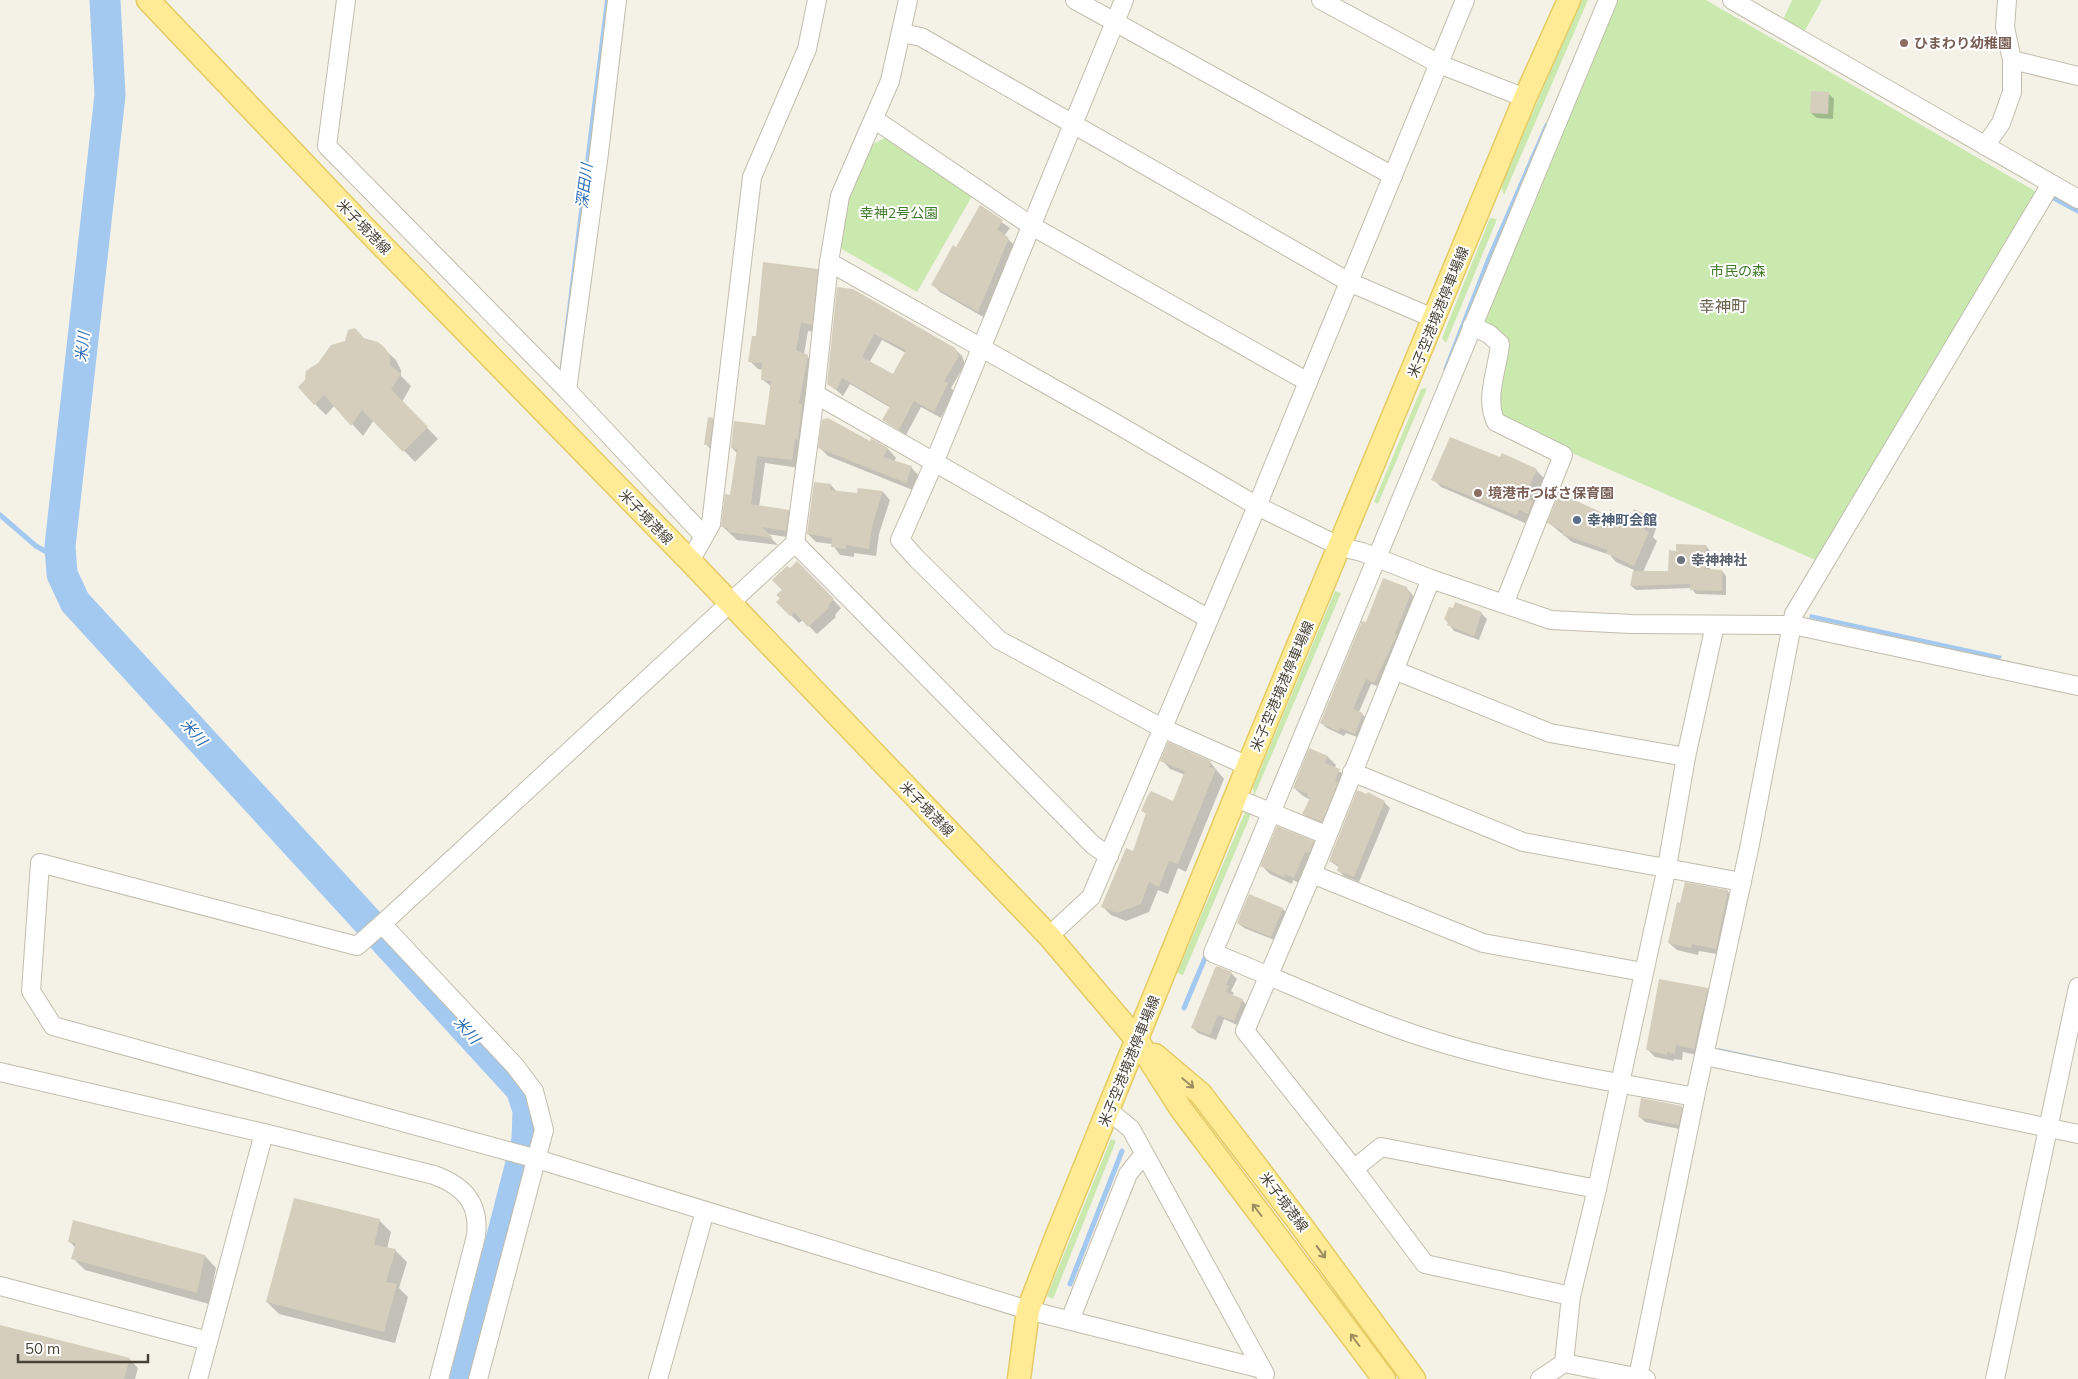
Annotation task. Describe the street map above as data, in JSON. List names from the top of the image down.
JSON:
{
  "streets": {
    "main road": ["米子境港線", "米子空港境港停車場線"]
  },
  "crossings": [
    ["米子境港線", "米子空港境港停車場線"]
  ],
  "districts": ["幸神町"],
  "water": ["深田川", "米川"],
  "parks": ["幸神2号公園", "市民の森"],
  "places": [
    "ひまわり幼稚園",
    "境港市つばさ保育園",
    "幸神町会館",
    "幸神神社"
  ],
  "scale_bar": "50 m"
}
